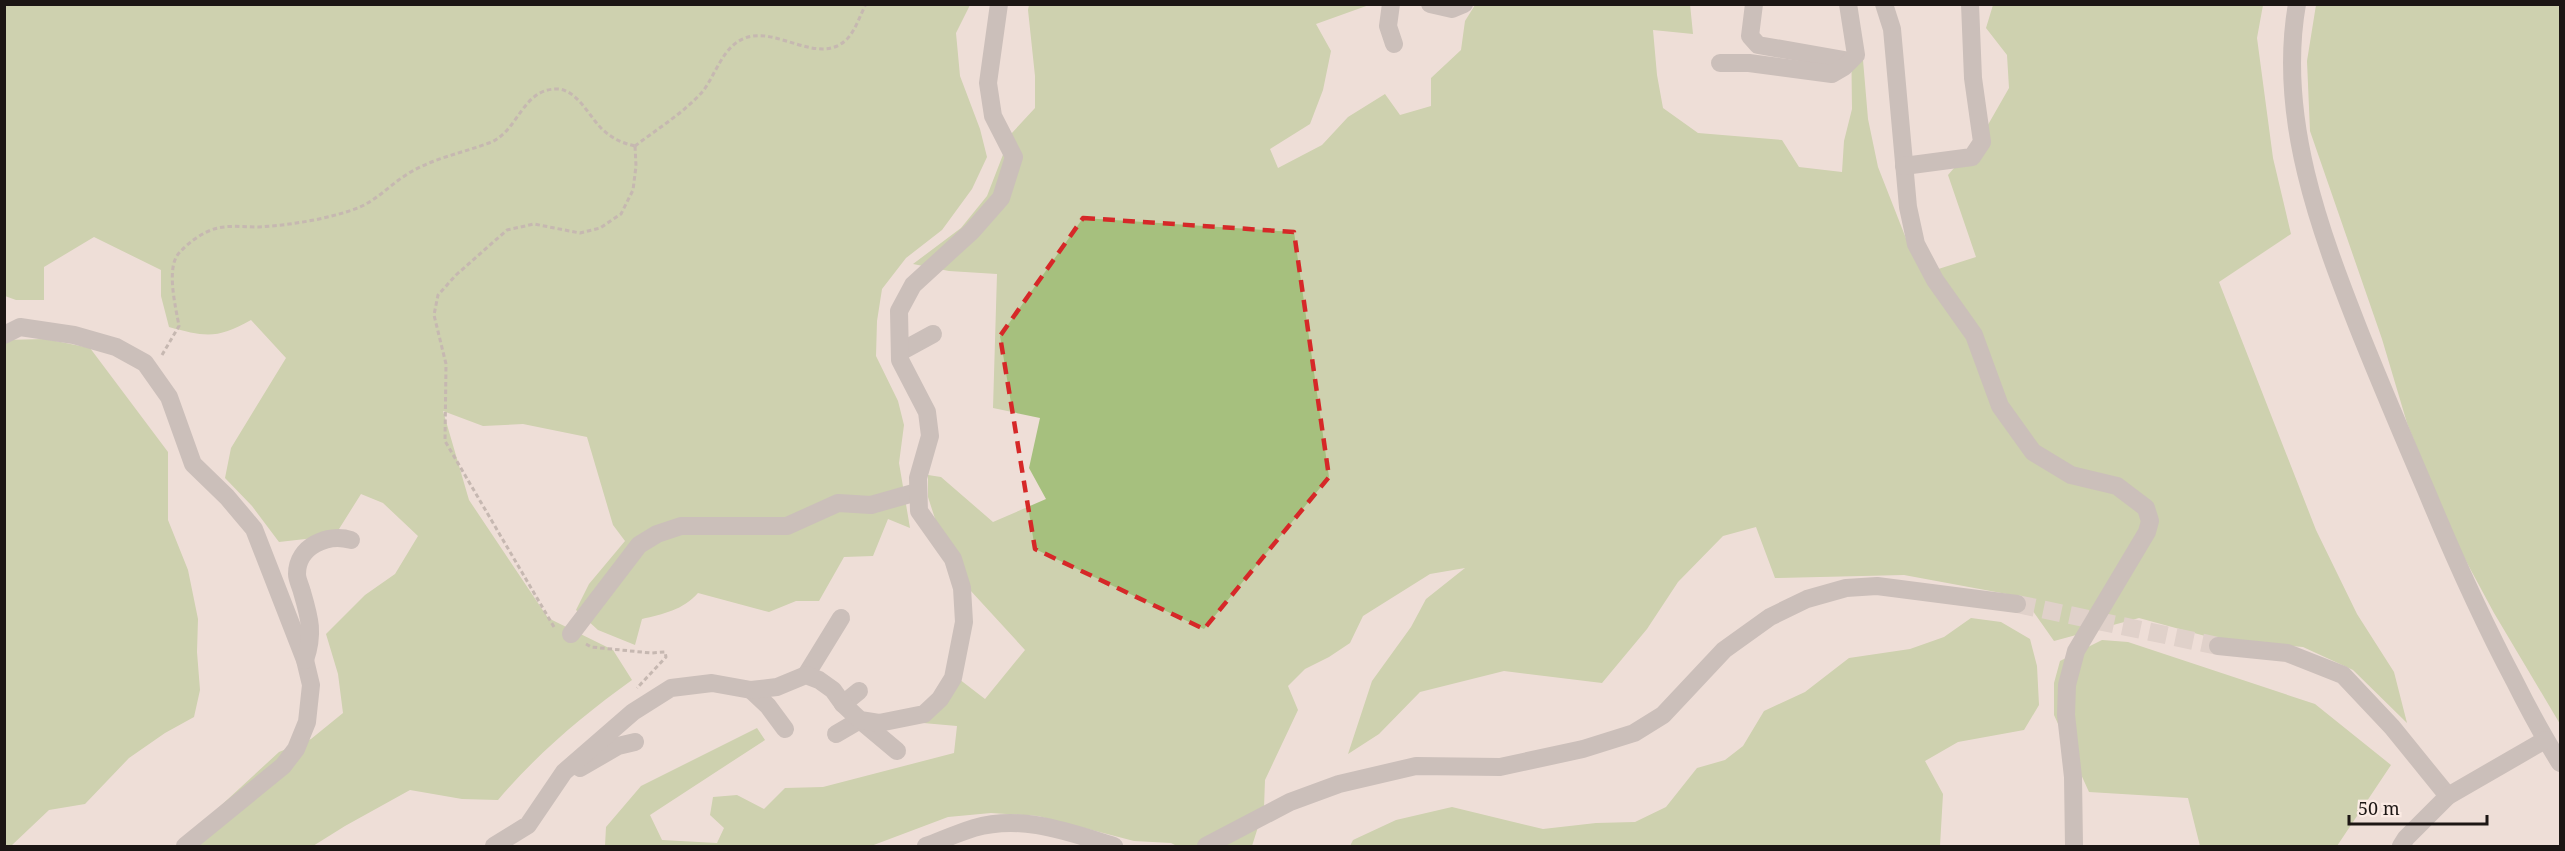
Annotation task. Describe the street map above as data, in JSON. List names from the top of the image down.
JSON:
{
  "scale_bar": "50 m"
}
